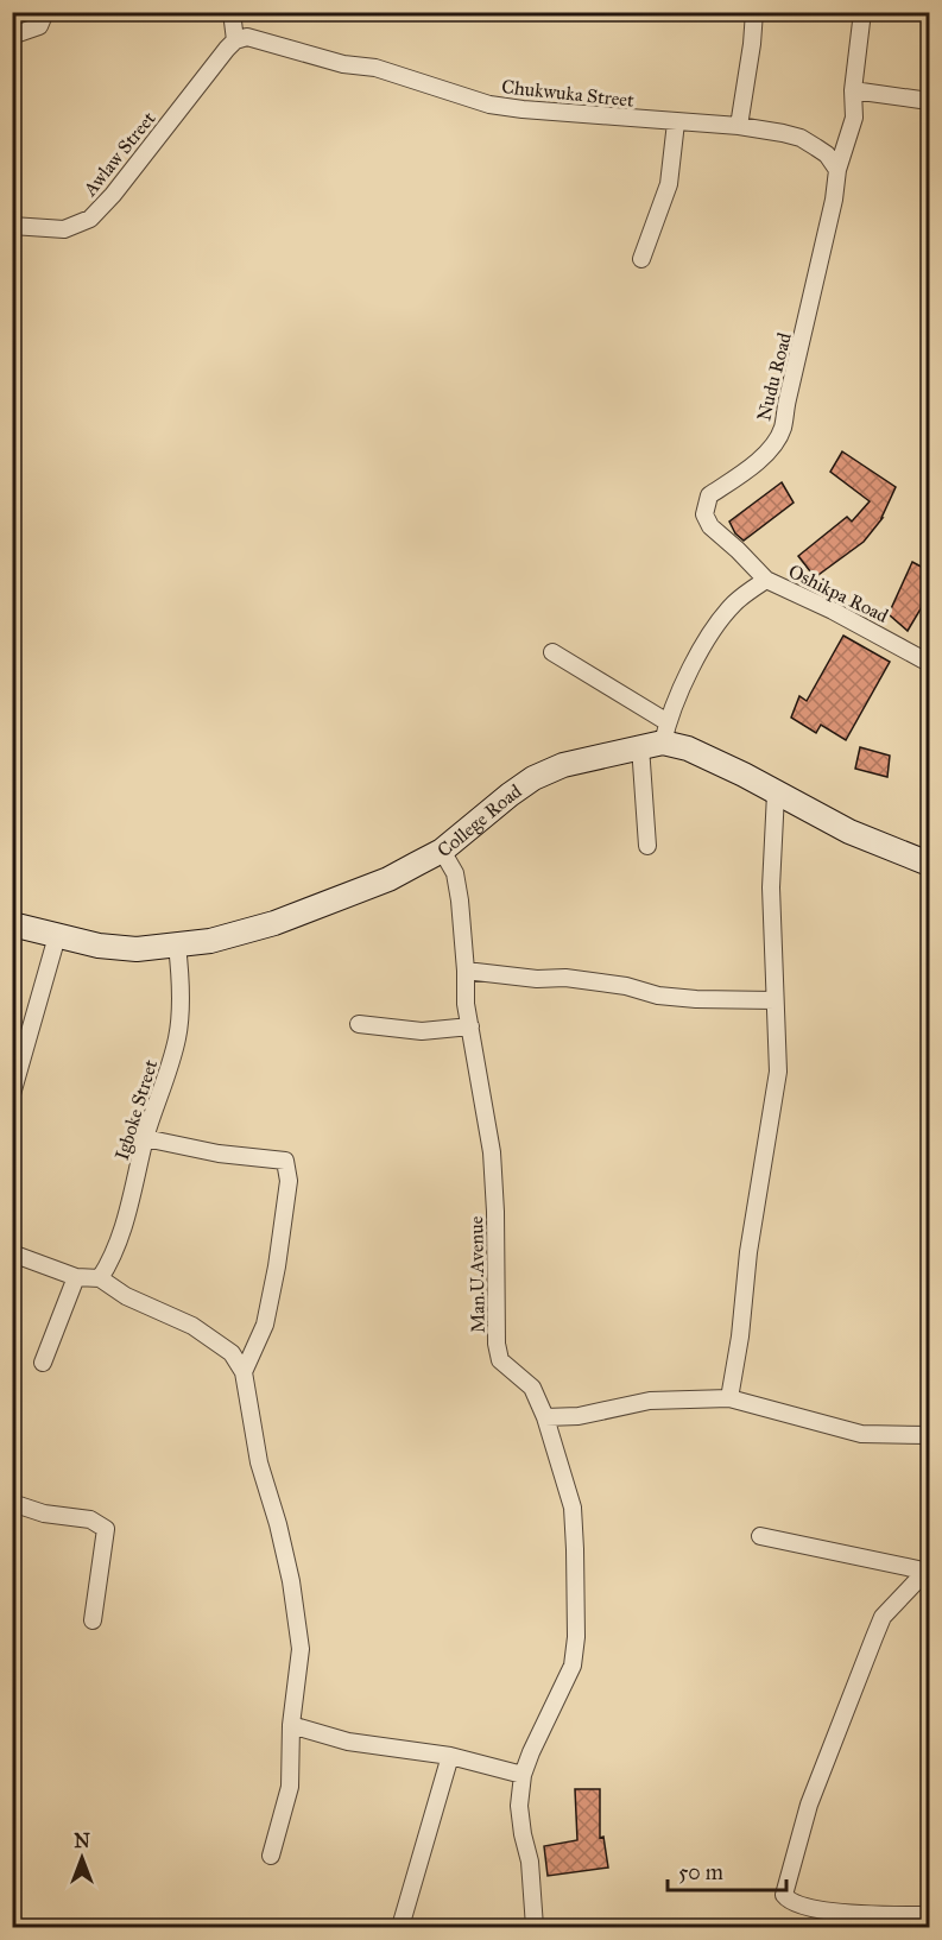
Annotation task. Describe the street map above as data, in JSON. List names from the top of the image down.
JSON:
{
  "streets": {
    "main road": ["College Road"],
    "street": [
      "Chukwuka Street",
      "Awlaw Street",
      "Nudu Road",
      "Oshikpa Road",
      "Igboke Street",
      "Man.U.Avenue"
    ]
  },
  "crossings": [
    ["Chukwuka Street", "Awlaw Street"],
    ["Chukwuka Street", "Nudu Road"],
    ["Nudu Road", "Oshikpa Road"],
    ["College Road", "Igboke Street"],
    ["College Road", "Man.U.Avenue"]
  ],
  "scale_bar": "50 m",
  "north": "top"
}
